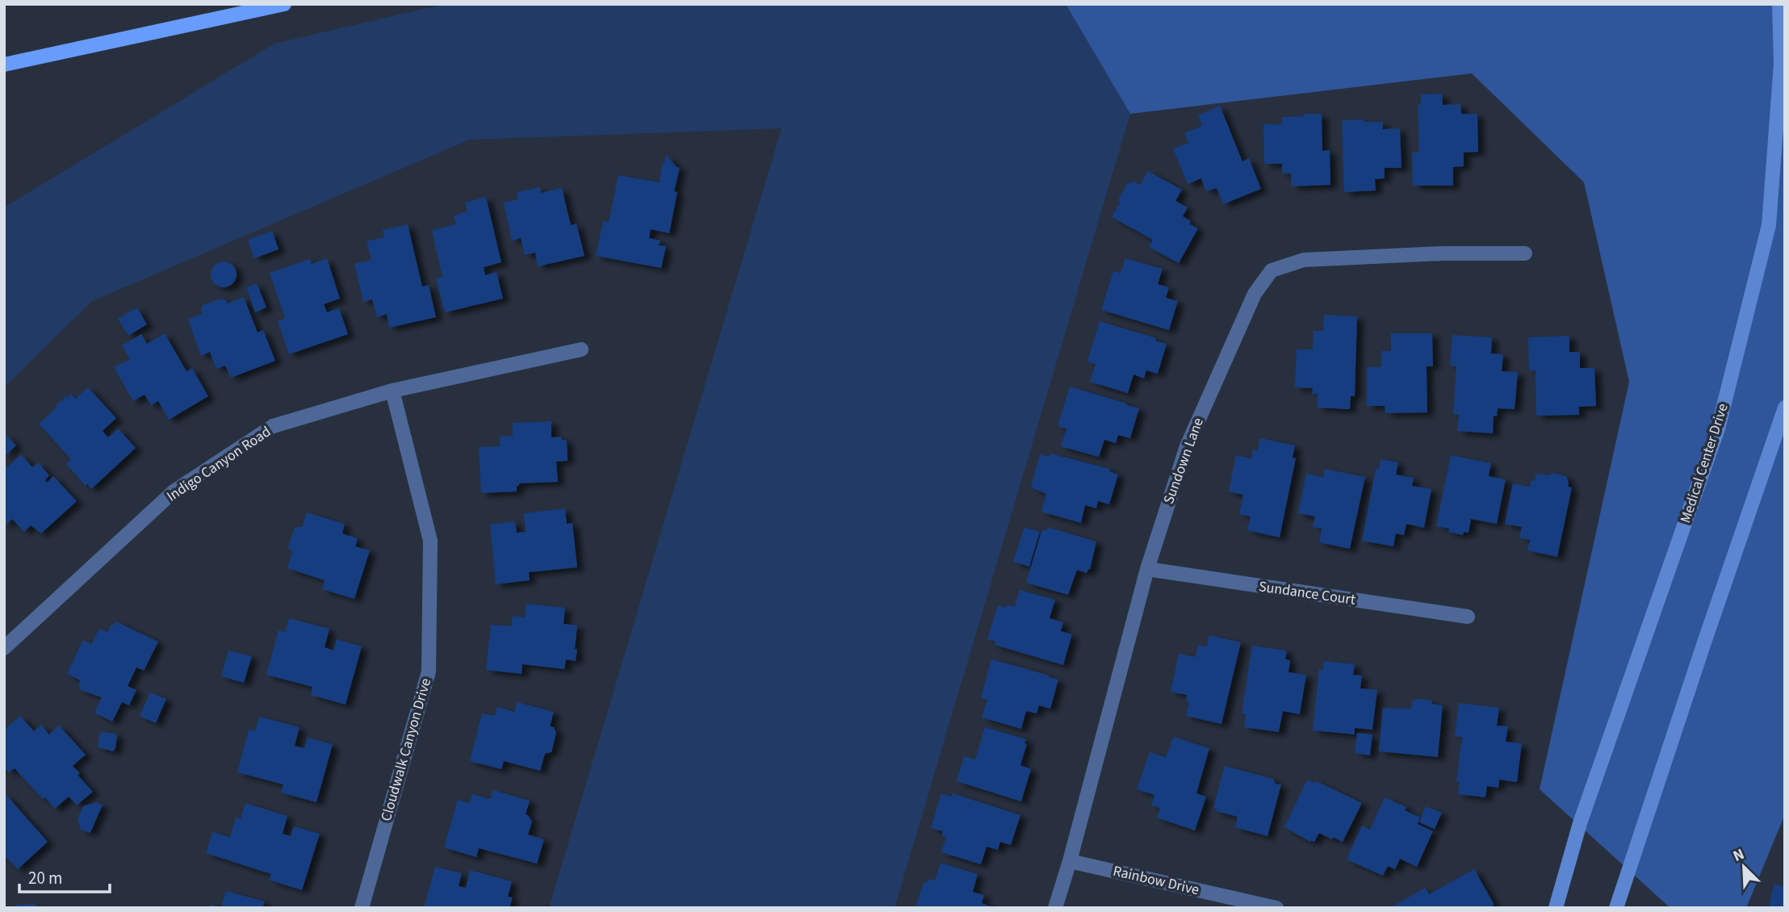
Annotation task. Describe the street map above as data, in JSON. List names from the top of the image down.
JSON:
{
  "streets": {
    "main road": ["Medical Center Drive"],
    "street": [
      "Sundown Lane",
      "Indigo Canyon Road",
      "Sundance Court",
      "Cloudwalk Canyon Drive",
      "Rainbow Drive"
    ]
  },
  "crossings": [
    ["Sundown Lane", "Sundance Court"],
    ["Sundown Lane", "Rainbow Drive"],
    ["Indigo Canyon Road", "Cloudwalk Canyon Drive"]
  ],
  "scale_bar": "20 m",
  "north": "top left"
}
